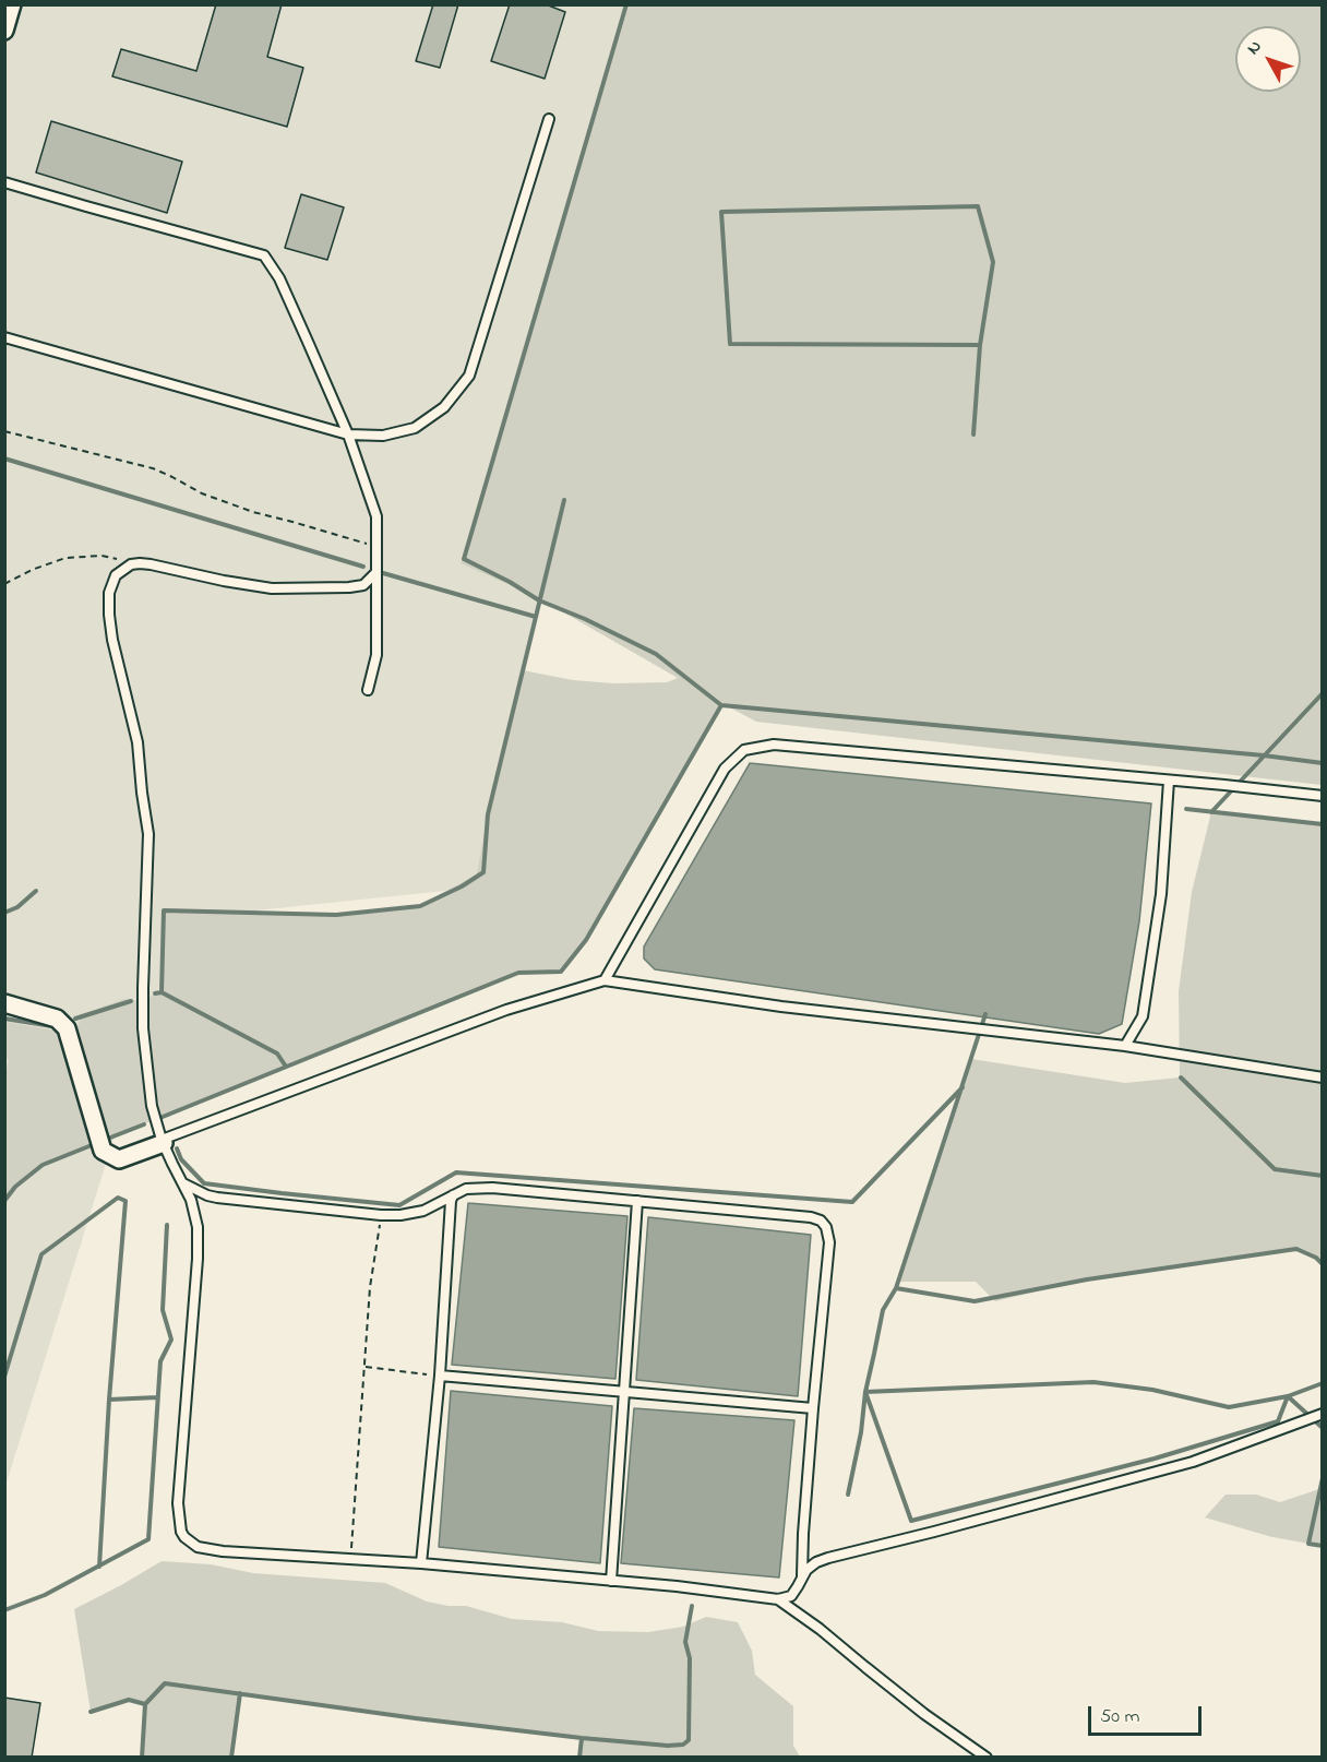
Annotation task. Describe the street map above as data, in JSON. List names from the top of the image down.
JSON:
{
  "scale_bar": "50 m",
  "north": "top left"
}
